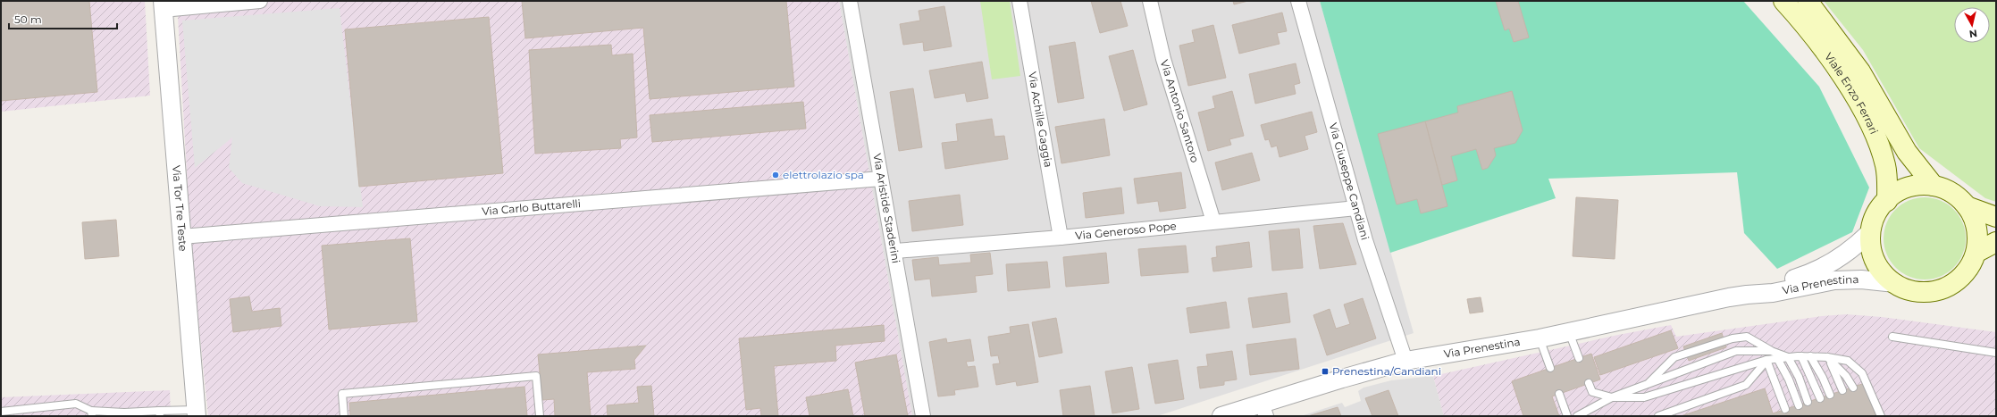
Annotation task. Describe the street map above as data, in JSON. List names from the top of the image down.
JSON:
{
  "streets": {
    "main road": ["Viale Enzo Ferrari"],
    "street": [
      "Via Antonio Santoro",
      "Via Achille Gaggia",
      "Via Giuseppe Candiani",
      "Via Aristide Staderini",
      "Via Tor Tre Teste",
      "Via Carlo Buttarelli",
      "Via Generoso Pope",
      "Via Prenestina"
    ]
  },
  "crossings": [
    ["Viale Enzo Ferrari", "Via Prenestina"],
    ["Via Antonio Santoro", "Via Generoso Pope"],
    ["Via Achille Gaggia", "Via Generoso Pope"],
    ["Via Giuseppe Candiani", "Via Generoso Pope"],
    ["Via Giuseppe Candiani", "Via Prenestina"],
    ["Via Aristide Staderini", "Via Carlo Buttarelli"],
    ["Via Aristide Staderini", "Via Generoso Pope"],
    ["Via Tor Tre Teste", "Via Carlo Buttarelli"]
  ],
  "places": {
    "other": ["elettrolazio spa"],
    "transit": ["Prenestina/Candiani"]
  },
  "scale_bar": "50 m",
  "north": "bottom"
}
